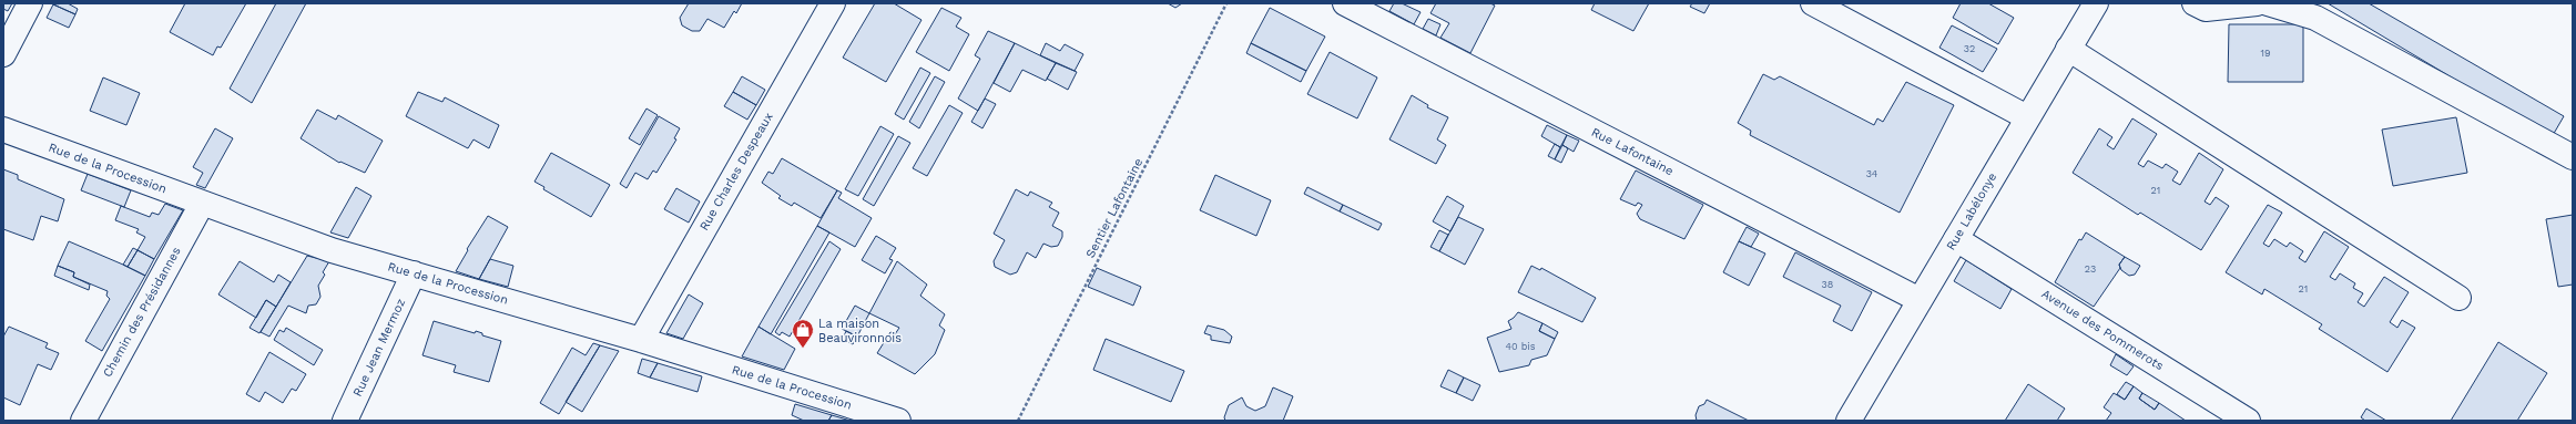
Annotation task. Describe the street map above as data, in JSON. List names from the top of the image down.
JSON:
{
  "streets": {
    "street": [
      "Rue Lafontaine",
      "Rue de la Procession",
      "Rue Charles Despeaux",
      "Rue Labélonye",
      "Chemin des Présidannes",
      "Avenue des Pommerots",
      "Rue Jean Mermoz"
    ],
    "path": ["Sentier Lafontaine"]
  },
  "crossings": [
    ["Rue Lafontaine", "Rue Labélonye"],
    ["Rue de la Procession", "Rue Charles Despeaux"],
    ["Rue de la Procession", "Chemin des Présidannes"],
    ["Rue de la Procession", "Rue Jean Mermoz"],
    ["Rue Labélonye", "Avenue des Pommerots"]
  ],
  "places": {
    "shop": ["La maison Beauvironnois"]
  },
  "house_numbers": [
    "32",
    "19",
    "34",
    "21",
    "23",
    "38",
    "21",
    "40 bis"
  ]
}
